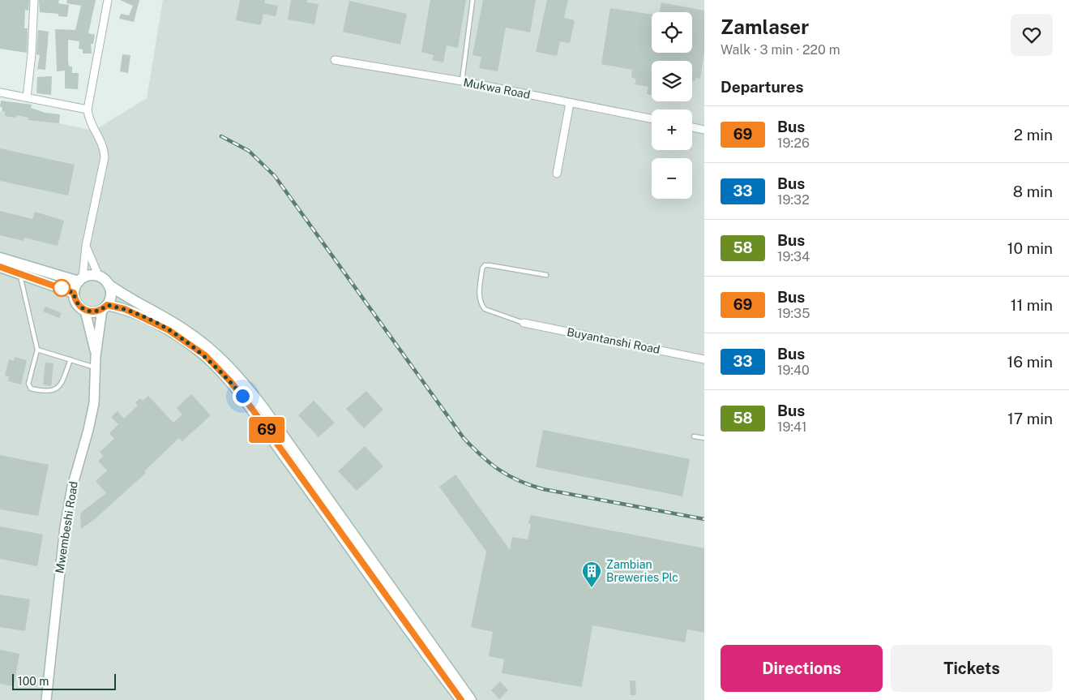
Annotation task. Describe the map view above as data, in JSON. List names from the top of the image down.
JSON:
{
  "streets": {
    "street": ["Mukwa Road", "Buyantanshi Road", "Mwembeshi Road"]
  },
  "places": {
    "building": ["Zambian Breweries Plc"]
  },
  "lines": ["bus line 69"],
  "scale_bar": "100 m",
  "page": {
    "on_map": "69",
    "heading": [
      ["Zamlaser", "Walk · 3 min · 220 m"],
      "Departures"
    ],
    "map_buttons": ["+", "−"],
    "list": [
      {
        "mark": "69",
        "name": "Bus",
        "note": "19:26",
        "value": "2 min"
      },
      {
        "mark": "33",
        "name": "Bus",
        "note": "19:32",
        "value": "8 min"
      },
      {
        "mark": "58",
        "name": "Bus",
        "note": "19:34",
        "value": "10 min"
      },
      {
        "mark": "69",
        "name": "Bus",
        "note": "19:35",
        "value": "11 min"
      },
      {
        "mark": "33",
        "name": "Bus",
        "note": "19:40",
        "value": "16 min"
      },
      {
        "mark": "58",
        "name": "Bus",
        "note": "19:41",
        "value": "17 min"
      }
    ],
    "buttons": ["Directions", "Tickets"],
    "scale": "100 m"
  }
}
